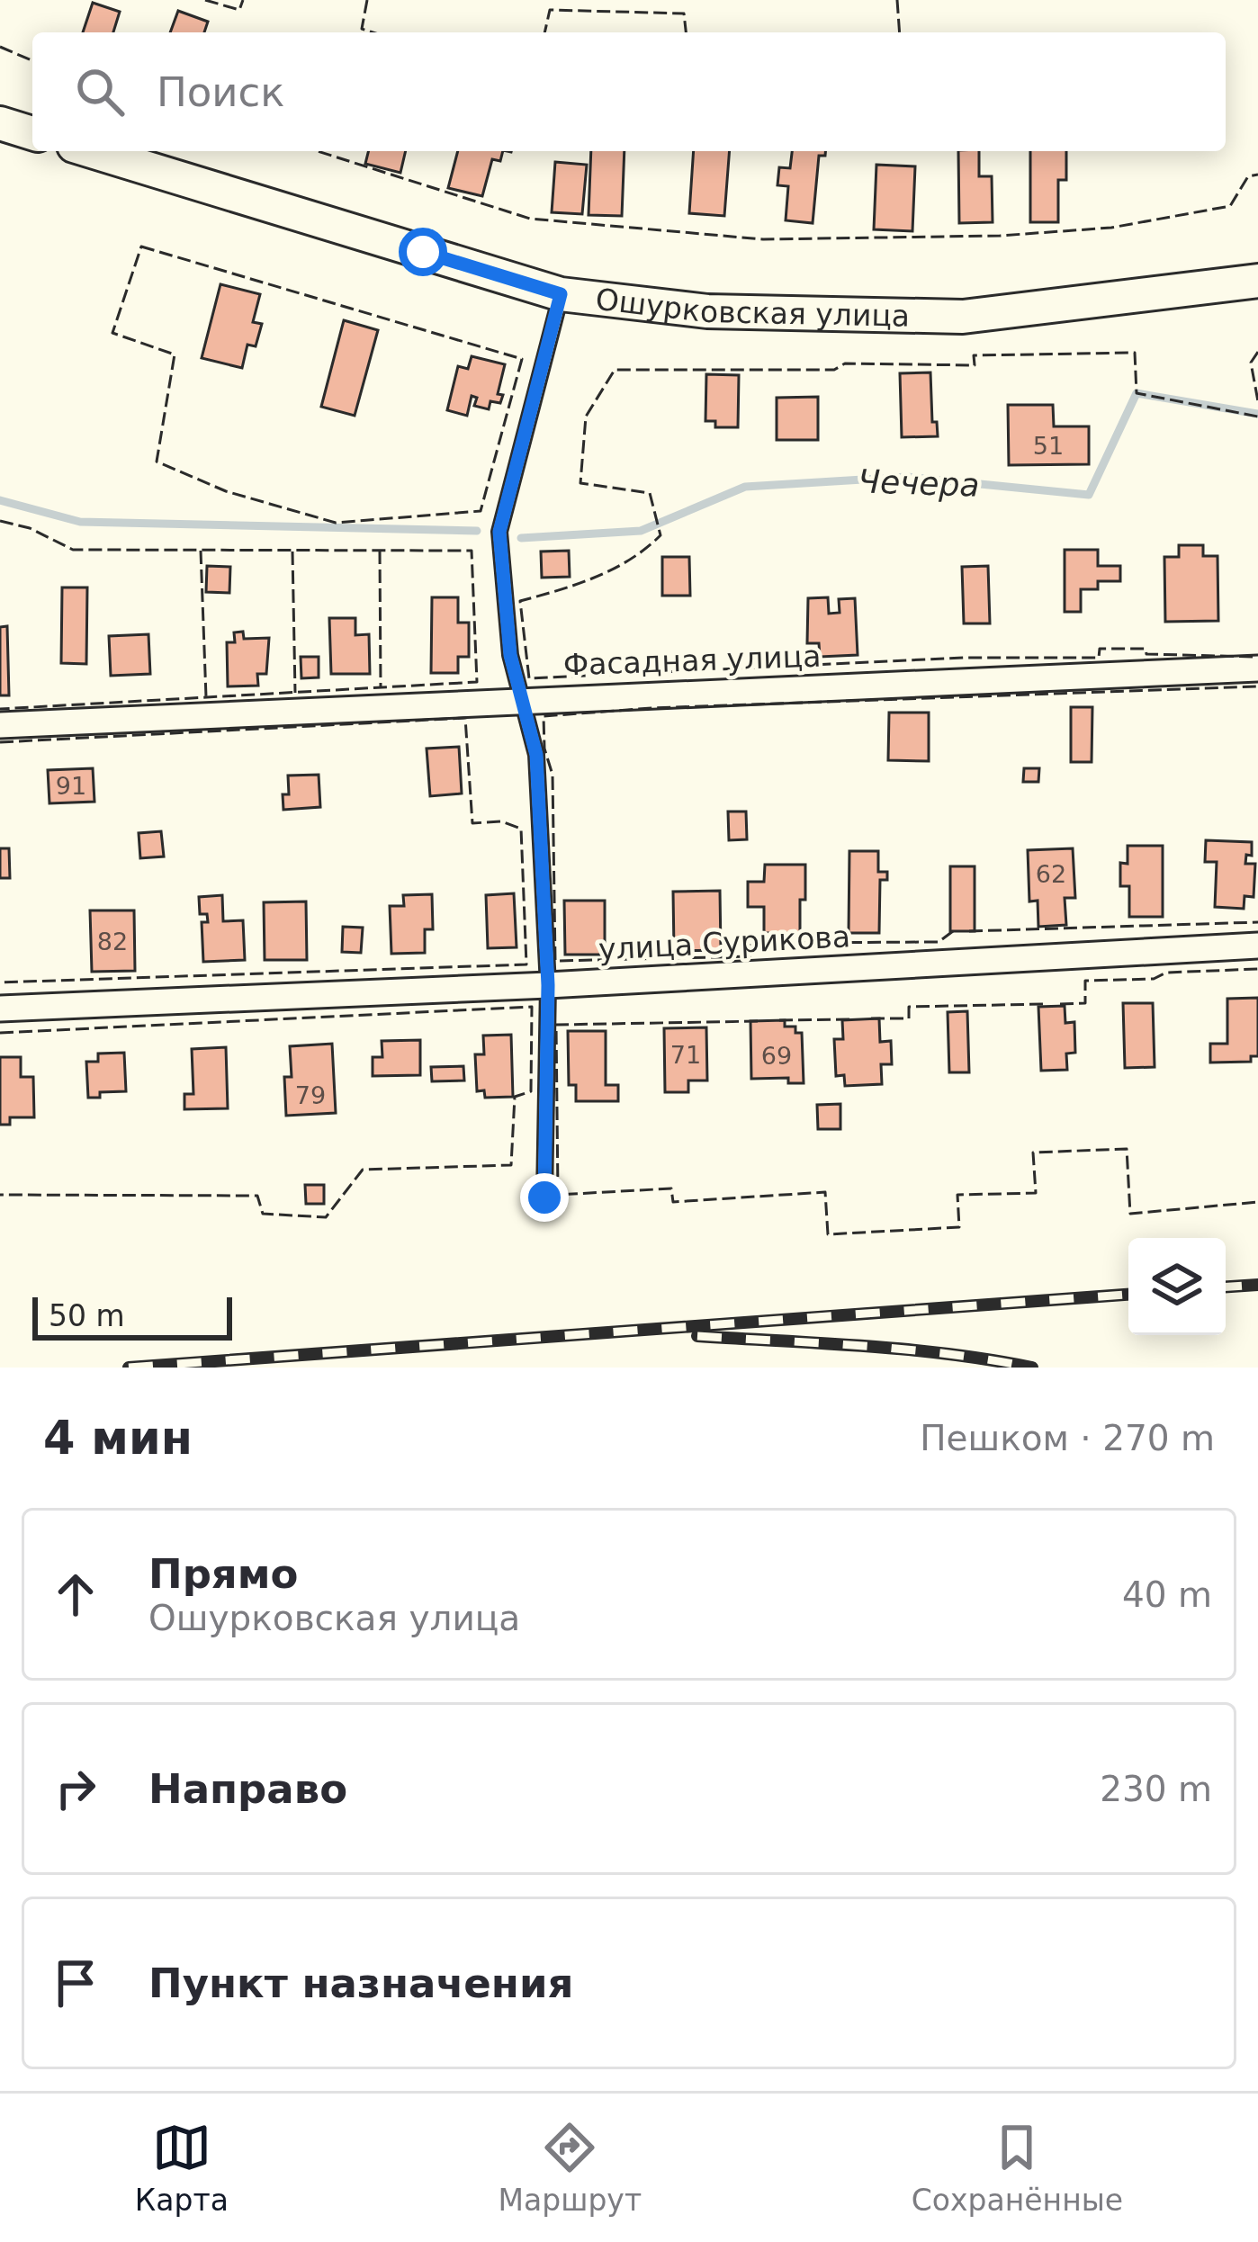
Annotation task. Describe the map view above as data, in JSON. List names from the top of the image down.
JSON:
{
  "streets": {
    "street": ["Ошурковская улица", "Фасадная улица", "улица Сурикова"]
  },
  "water": ["Чечера"],
  "house_numbers": [
    "51",
    "91",
    "62",
    "82",
    "71",
    "69",
    "79"
  ],
  "scale_bar": "50 m",
  "page": {
    "search": "Поиск",
    "scale": "50 m",
    "heading": ["4 мин", "Пешком · 270 m"],
    "list": [
      ["Прямо", "Ошурковская улица", "40 m"],
      ["Направо", "230 m"],
      "Пункт назначения"
    ],
    "nav": ["Карта", "Маршрут", "Сохранённые"]
  }
}
